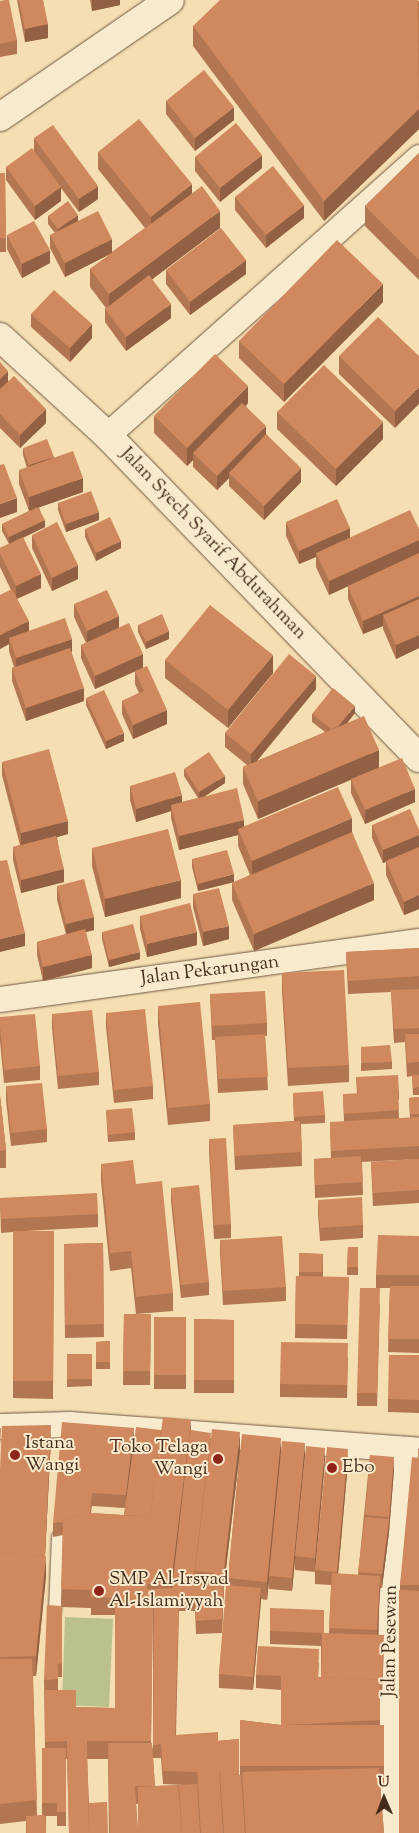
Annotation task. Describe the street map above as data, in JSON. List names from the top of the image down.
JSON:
{
  "streets": {
    "main road": ["Jalan Syech Syarif Abdurahman"],
    "street": ["Jalan Pekarungan", "Jalan Pesewan"]
  },
  "places": [
    "Istana Wangi",
    "Toko Telaga Wangi",
    "Ebo",
    "SMP Al-Irsyad Al-Islamiyyah"
  ],
  "north": "top"
}
